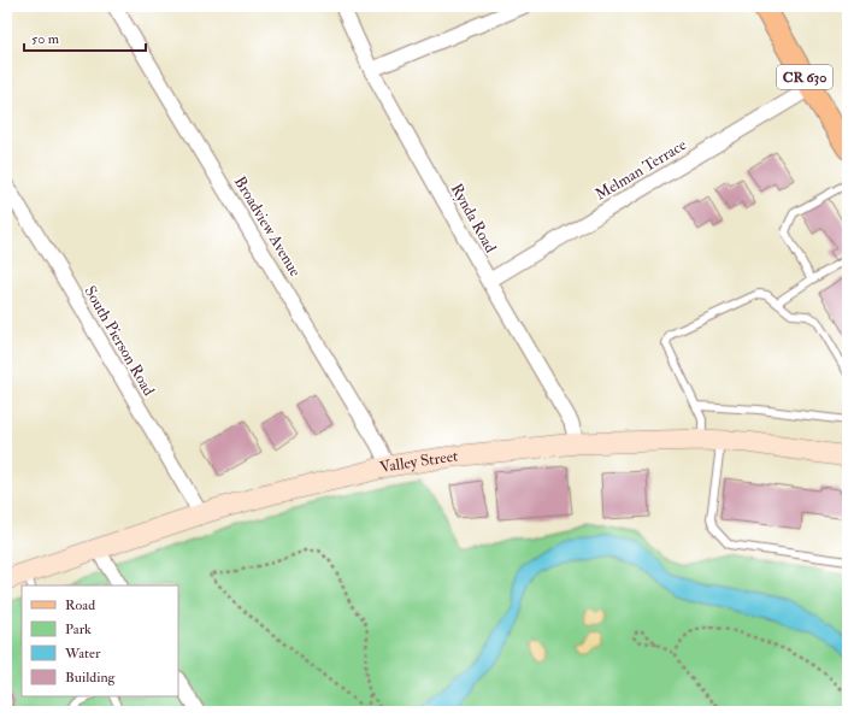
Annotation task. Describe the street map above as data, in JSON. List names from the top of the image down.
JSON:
{
  "streets": {
    "main road": ["CR 630", "Valley Street"],
    "street": [
      "Melman Terrace",
      "Rynda Road",
      "Broadview Avenue",
      "South Pierson Road"
    ]
  },
  "crossings": [
    ["CR 630", "Melman Terrace"],
    ["Melman Terrace", "Rynda Road"],
    ["Rynda Road", "Valley Street"],
    ["Broadview Avenue", "Valley Street"],
    ["South Pierson Road", "Valley Street"]
  ],
  "legend": [
    "Road",
    "Park",
    "Water",
    "Building"
  ],
  "scale_bar": "50 m"
}
